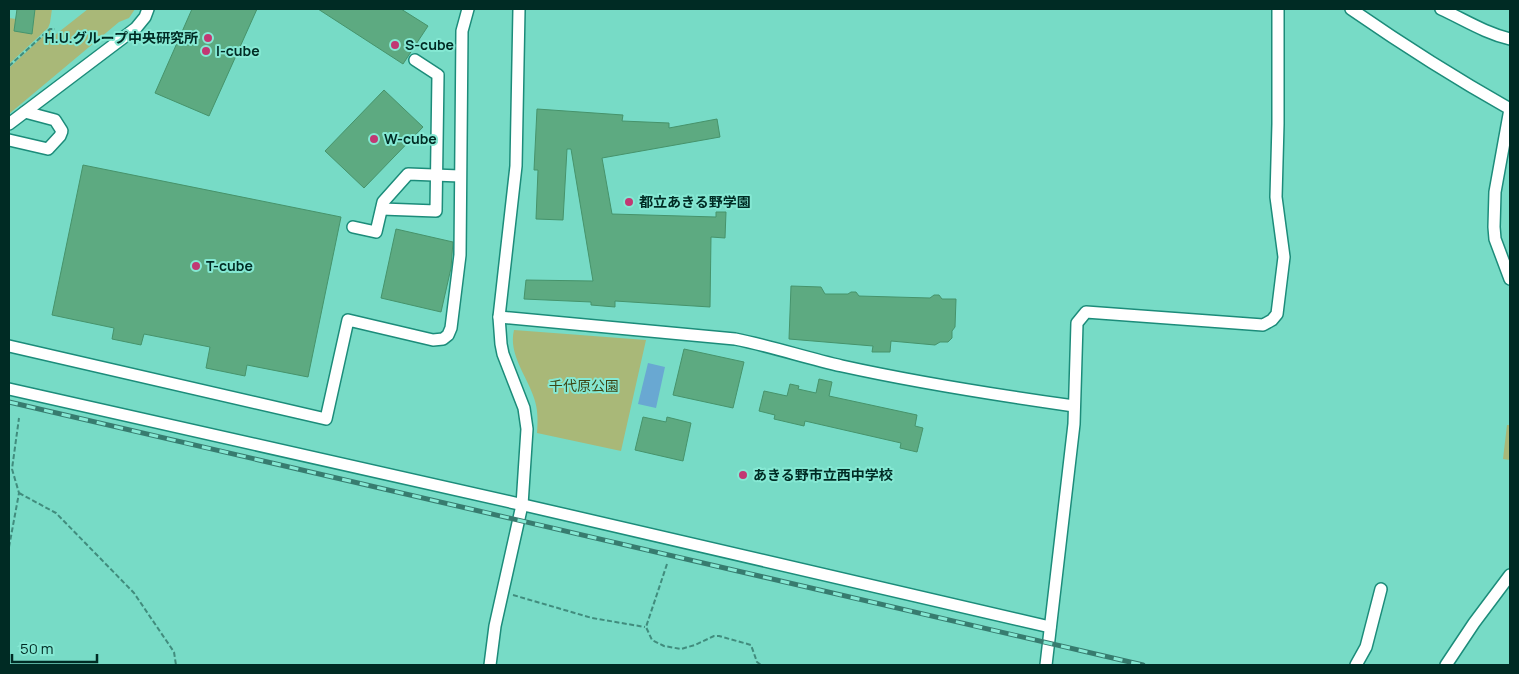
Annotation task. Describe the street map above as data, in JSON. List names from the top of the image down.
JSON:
{
  "parks": ["千代原公園"],
  "places": [
    "H.U.グループ中央研究所",
    "S-cube",
    "I-cube",
    "W-cube",
    "都立あきる野学園",
    "T-cube",
    "あきる野市立西中学校"
  ],
  "scale_bar": "50 m"
}
